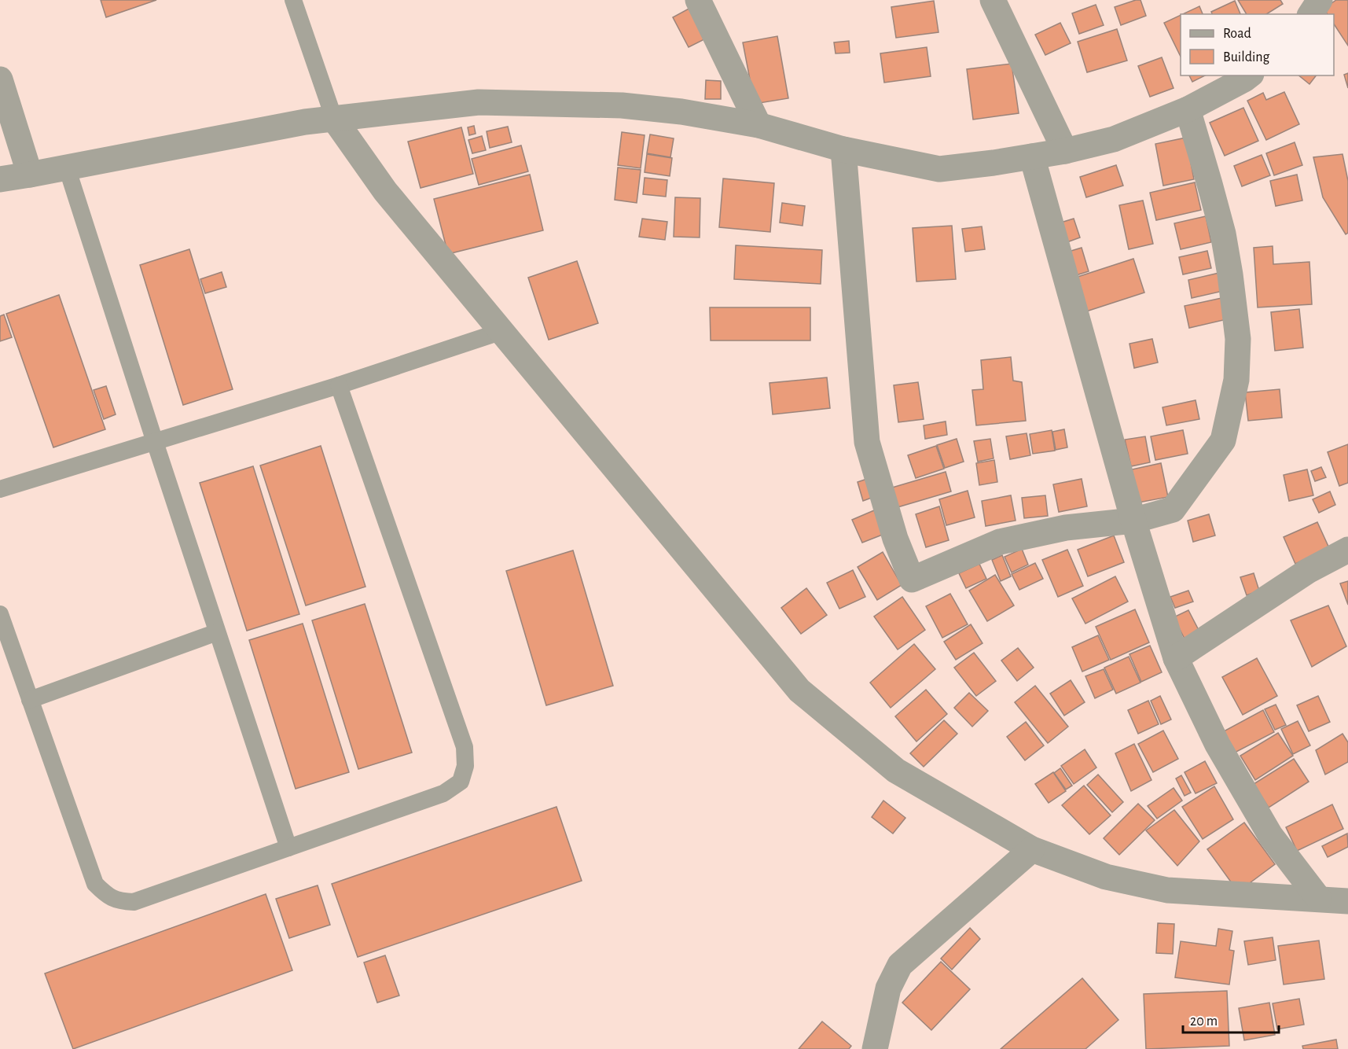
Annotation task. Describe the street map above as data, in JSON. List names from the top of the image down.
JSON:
{
  "legend": ["Road", "Building"],
  "scale_bar": "20 m"
}
